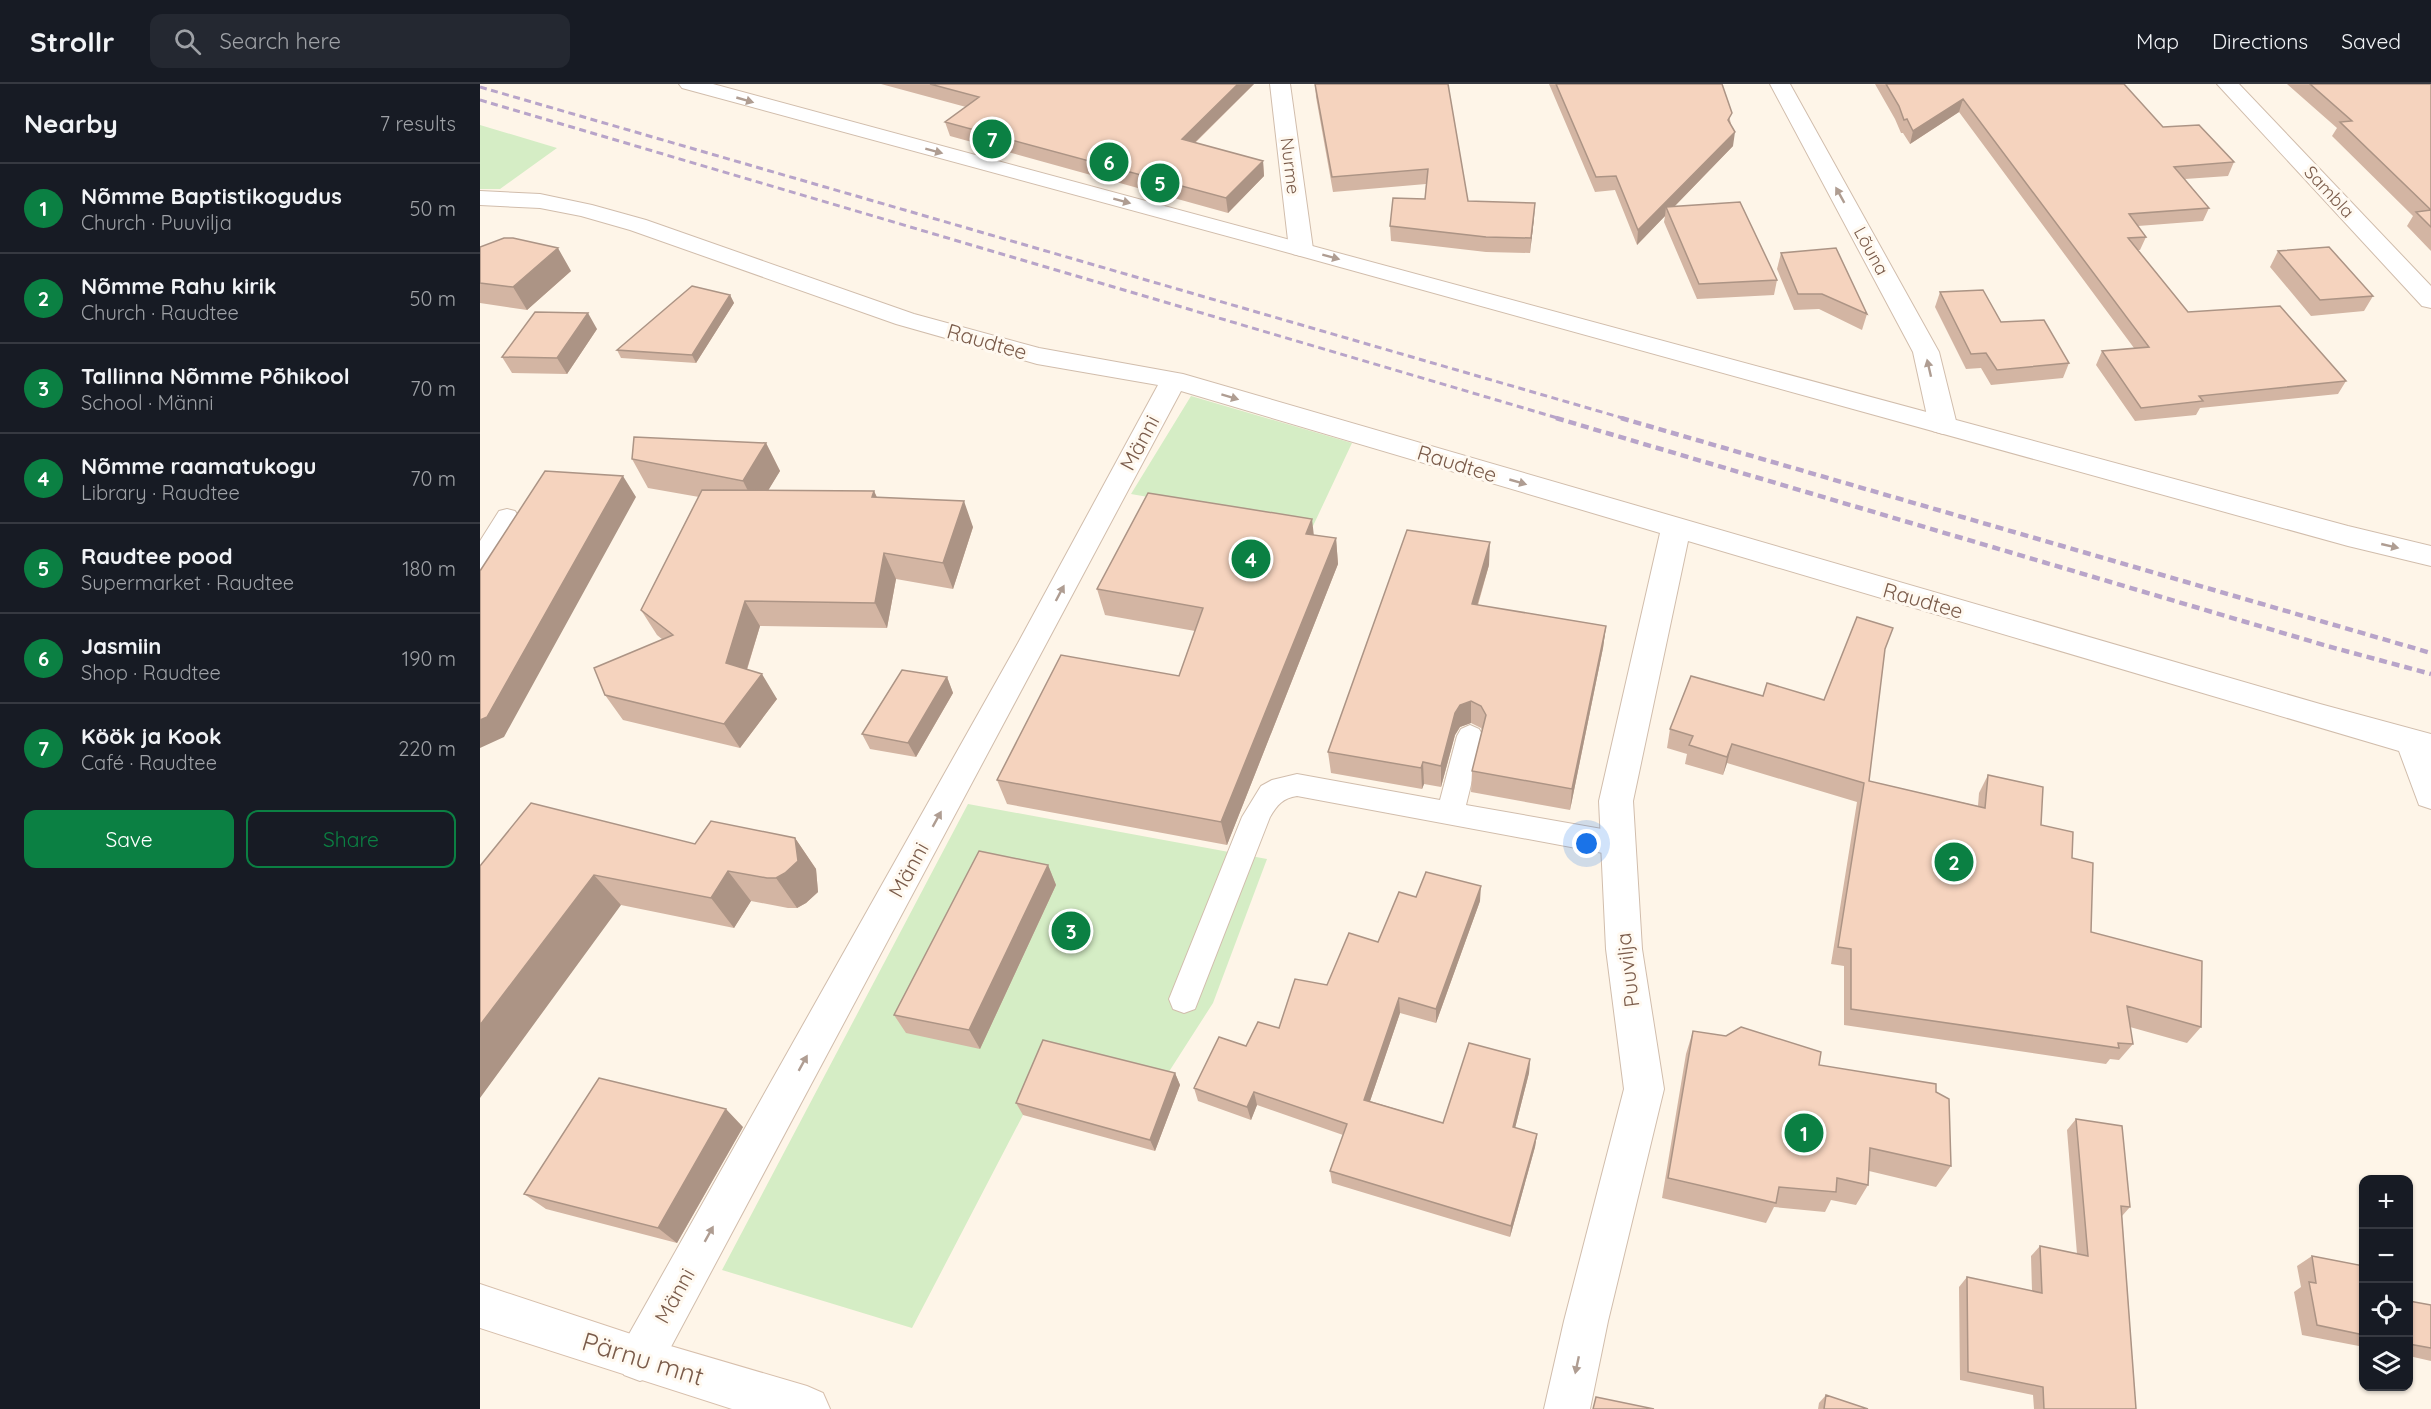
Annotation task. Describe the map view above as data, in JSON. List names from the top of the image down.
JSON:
{
  "streets": {
    "street": [
      "Nurme",
      "Sambla",
      "Lõuna",
      "Raudtee",
      "Männi",
      "Puuvilja",
      "Pärnu mnt"
    ]
  },
  "crossings": [
    ["Raudtee", "Männi"],
    ["Raudtee", "Puuvilja"],
    ["Männi", "Pärnu mnt"]
  ],
  "one_way": ["Lõuna", "Männi", "Puuvilja"],
  "page": {
    "header": "Strollr",
    "search": "Search here",
    "nav": ["Map", "Directions", "Saved"],
    "heading": ["Nearby", "7 results"],
    "pins": [
      "7",
      "6",
      "5",
      "4",
      "2",
      "3",
      "1"
    ],
    "list": [
      {
        "mark": "1",
        "name": "Nõmme Baptistikogudus",
        "note": "Church · Puuvilja",
        "value": "50 m"
      },
      {
        "mark": "2",
        "name": "Nõmme Rahu kirik",
        "note": "Church · Raudtee",
        "value": "50 m"
      },
      {
        "mark": "3",
        "name": "Tallinna Nõmme Põhikool",
        "note": "School · Männi",
        "value": "70 m"
      },
      {
        "mark": "4",
        "name": "Nõmme raamatukogu",
        "note": "Library · Raudtee",
        "value": "70 m"
      },
      {
        "mark": "5",
        "name": "Raudtee pood",
        "note": "Supermarket · Raudtee",
        "value": "180 m"
      },
      {
        "mark": "6",
        "name": "Jasmiin",
        "note": "Shop · Raudtee",
        "value": "190 m"
      },
      {
        "mark": "7",
        "name": "Köök ja Kook",
        "note": "Café · Raudtee",
        "value": "220 m"
      }
    ],
    "buttons": ["Save", "Share"],
    "map_buttons": ["+", "−"]
  }
}
